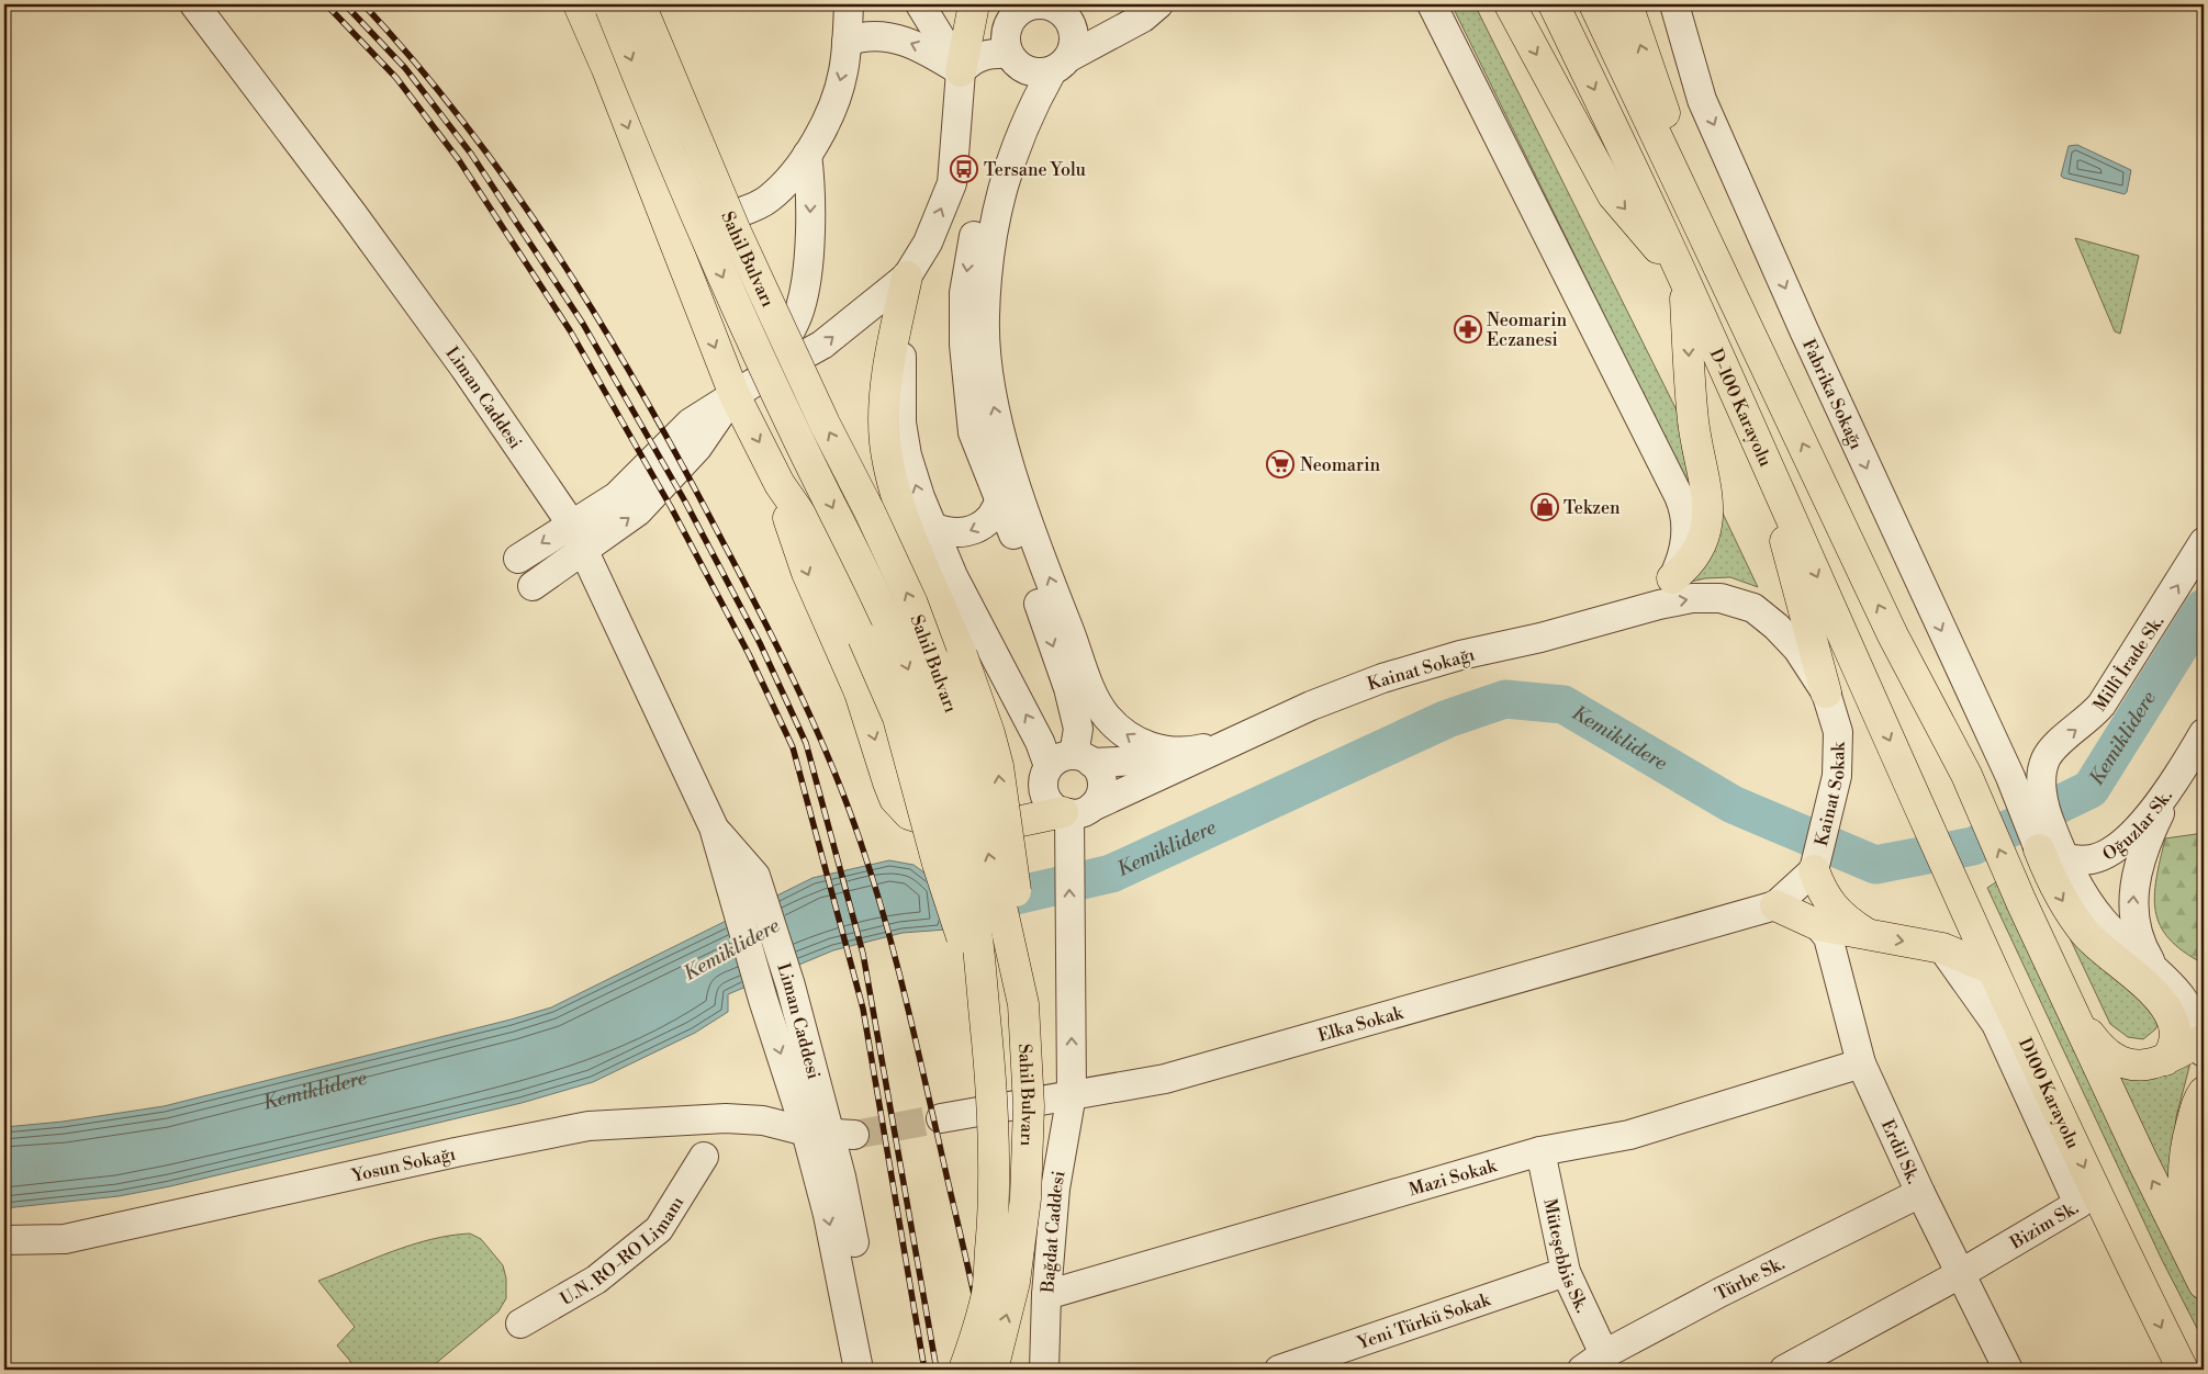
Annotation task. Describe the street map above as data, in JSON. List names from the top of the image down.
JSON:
{
  "streets": {
    "highway": ["Sahil Bulvarı", "D-100 Karayolu", "D100 Karayolu"],
    "street": [
      "Fabrika Sokağı",
      "Liman Caddesi",
      "Millî İrade Sk.",
      "Kainat Sokağı",
      "Kainat Sokak",
      "Oğuzlar Sk.",
      "Elka Sokak",
      "Erdil Sk.",
      "Yosun Sokağı",
      "Mazi Sokak",
      "Bizim Sk.",
      "Bağdat Caddesi",
      "U.N. RO-RO Limanı",
      "Müteşebbis Sk.",
      "Türbe Sk.",
      "Yeni Türkü Sokak"
    ]
  },
  "crossings": [
    ["Fabrika Sokağı", "Oğuzlar Sk."],
    ["Liman Caddesi", "Yosun Sokağı"],
    ["D-100 Karayolu", "D100 Karayolu"],
    ["Kainat Sokağı", "Kainat Sokak"],
    ["Kainat Sokak", "Elka Sokak"],
    ["Elka Sokak", "Bağdat Caddesi"],
    ["Erdil Sk.", "Mazi Sokak"],
    ["Erdil Sk.", "Bizim Sk."],
    ["Erdil Sk.", "Türbe Sk."],
    ["Mazi Sokak", "Bağdat Caddesi"],
    ["Mazi Sokak", "Müteşebbis Sk."],
    ["Müteşebbis Sk.", "Türbe Sk."],
    ["Müteşebbis Sk.", "Yeni Türkü Sokak"]
  ],
  "one_way": ["Millî İrade Sk.", "Kainat Sokak", "Bağdat Caddesi"],
  "water": ["Kemiklidere"],
  "places": {
    "bus stop": ["Tersane Yolu"],
    "pharmacy": ["Neomarin Eczanesi"],
    "supermarket": ["Neomarin"],
    "shop": ["Tekzen"]
  }
}
